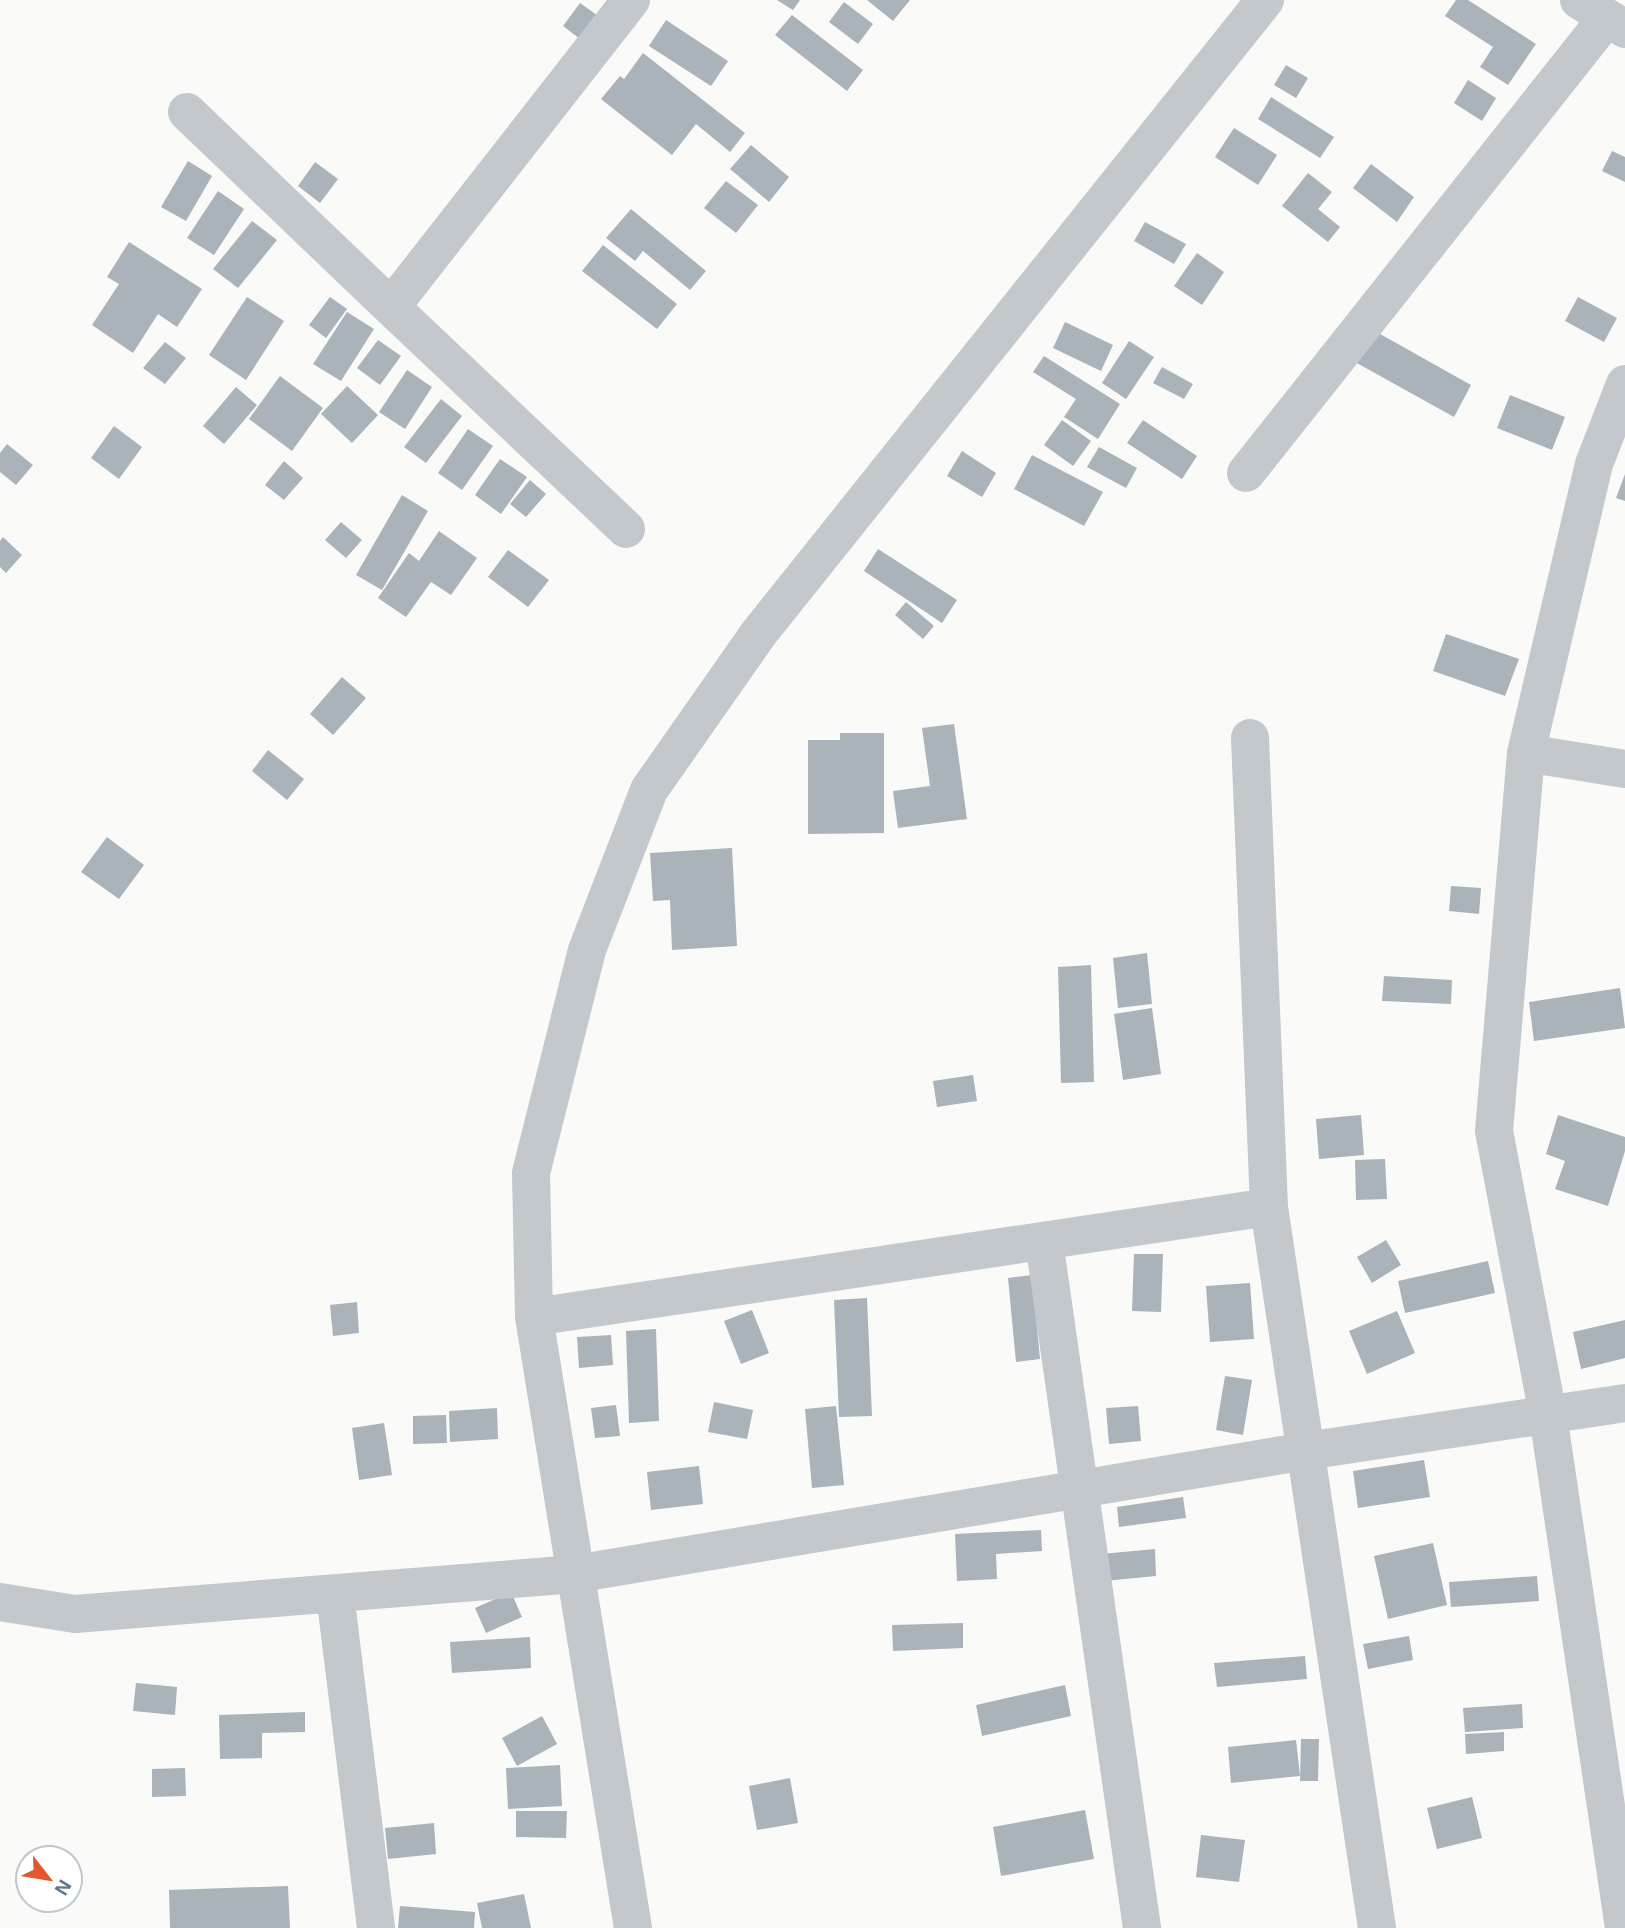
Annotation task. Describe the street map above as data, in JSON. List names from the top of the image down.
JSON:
{
  "north": "bottom right"
}
